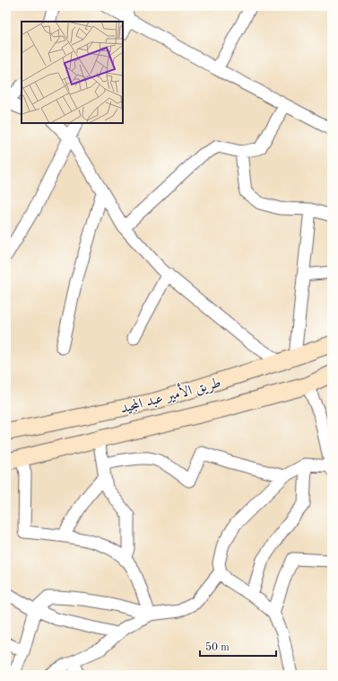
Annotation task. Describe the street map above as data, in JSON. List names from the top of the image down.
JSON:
{
  "streets": {
    "main road": ["طريق الأمير عبد المجيد"]
  },
  "scale_bar": "50 m"
}
